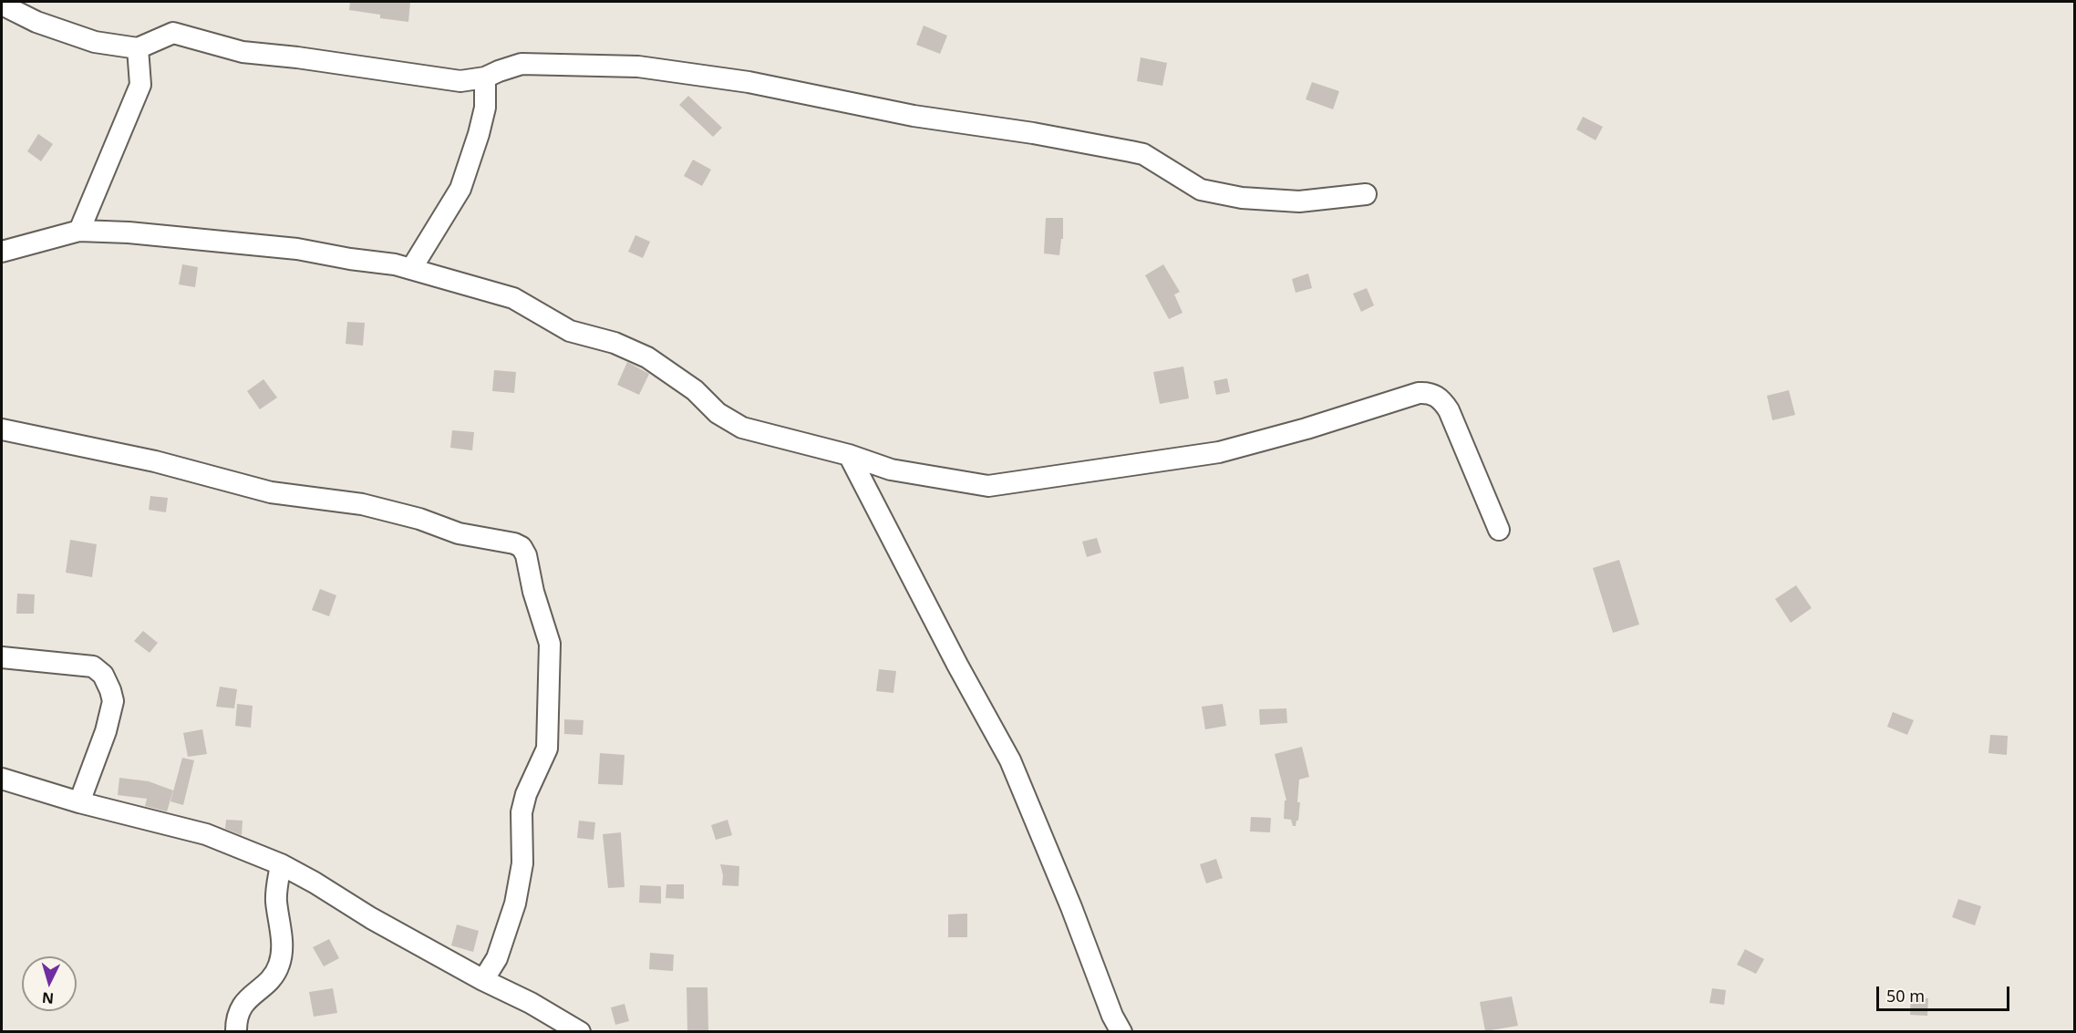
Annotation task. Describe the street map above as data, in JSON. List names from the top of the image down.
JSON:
{
  "scale_bar": "50 m",
  "north": "bottom"
}
